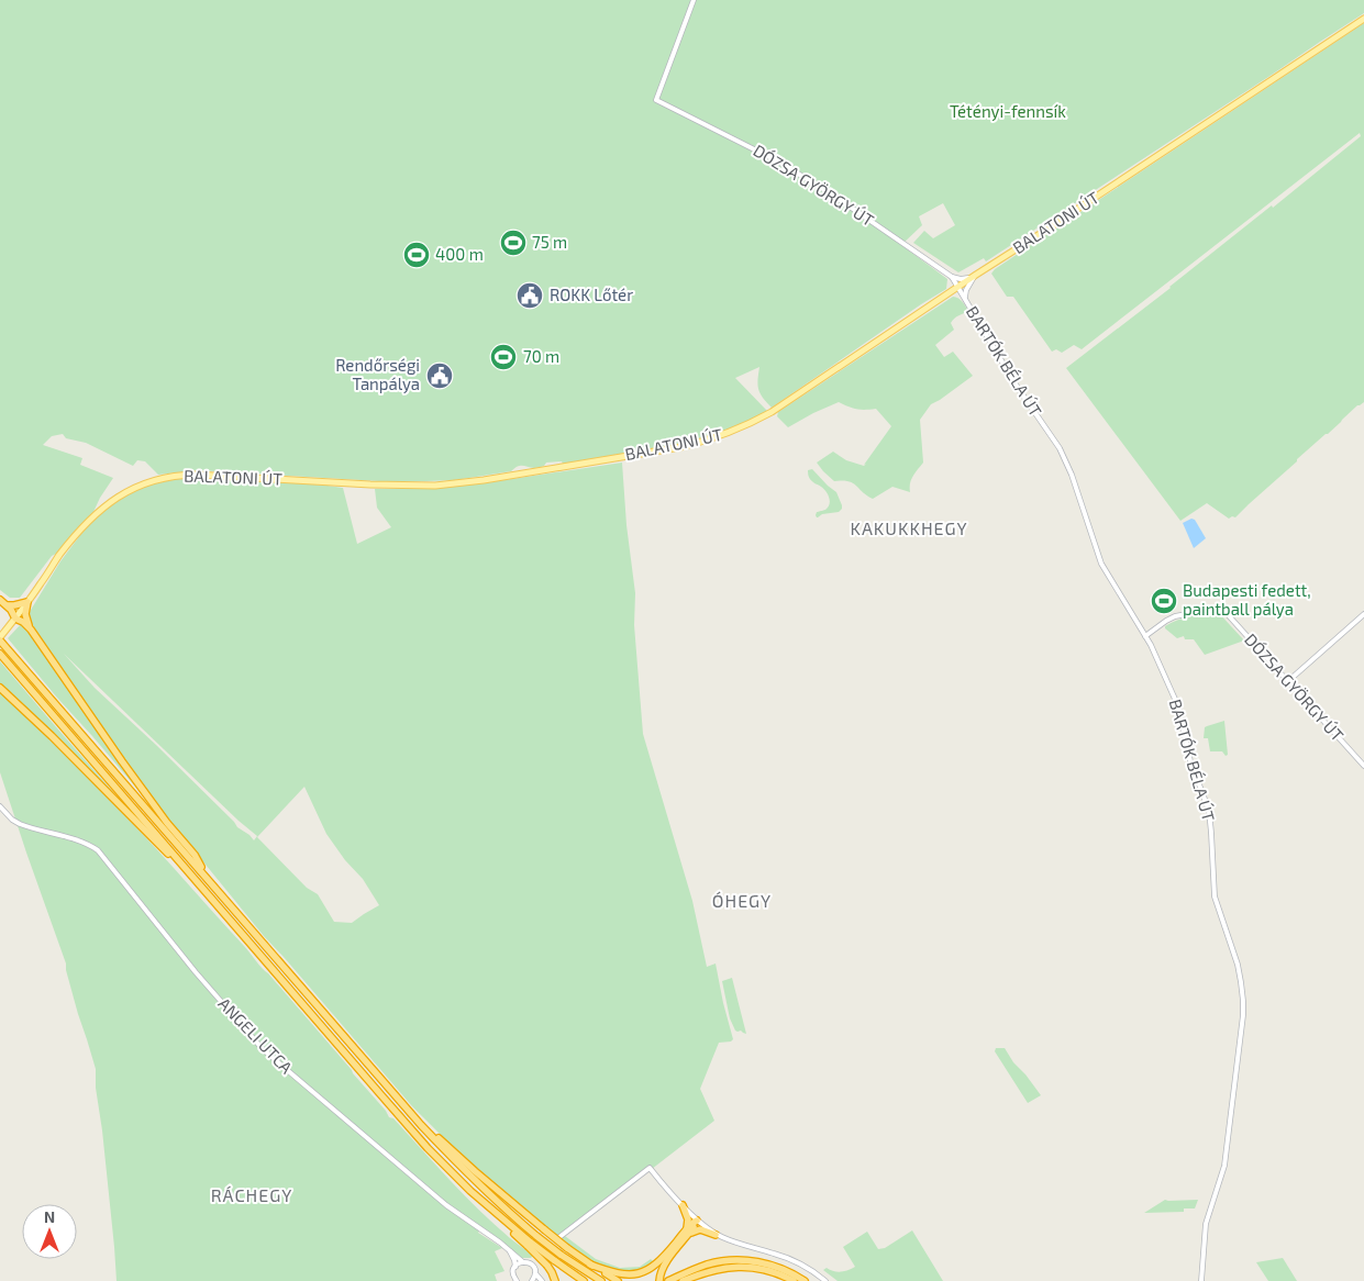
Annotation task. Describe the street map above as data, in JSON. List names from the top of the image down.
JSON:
{
  "streets": {
    "main road": ["BALATONI ÚT"],
    "street": ["DÓZSA GYÖRGY ÚT", "BARTÓK BÉLA ÚT", "ANGELI UTCA"]
  },
  "crossings": [
    ["DÓZSA GYÖRGY ÚT", "BALATONI ÚT"],
    ["DÓZSA GYÖRGY ÚT", "BARTÓK BÉLA ÚT"],
    ["BALATONI ÚT", "BARTÓK BÉLA ÚT"]
  ],
  "districts": ["KAKUKKHEGY", "ÓHEGY", "RÁCHEGY"],
  "parks": ["Tétényi-fennsík"],
  "places": {
    "sports": [
      "75 m",
      "400 m",
      "70 m",
      "Budapesti fedett, paintball pálya"
    ],
    "public building": ["ROKK Lőtér", "Rendőrségi Tanpálya"]
  },
  "north": "top"
}
